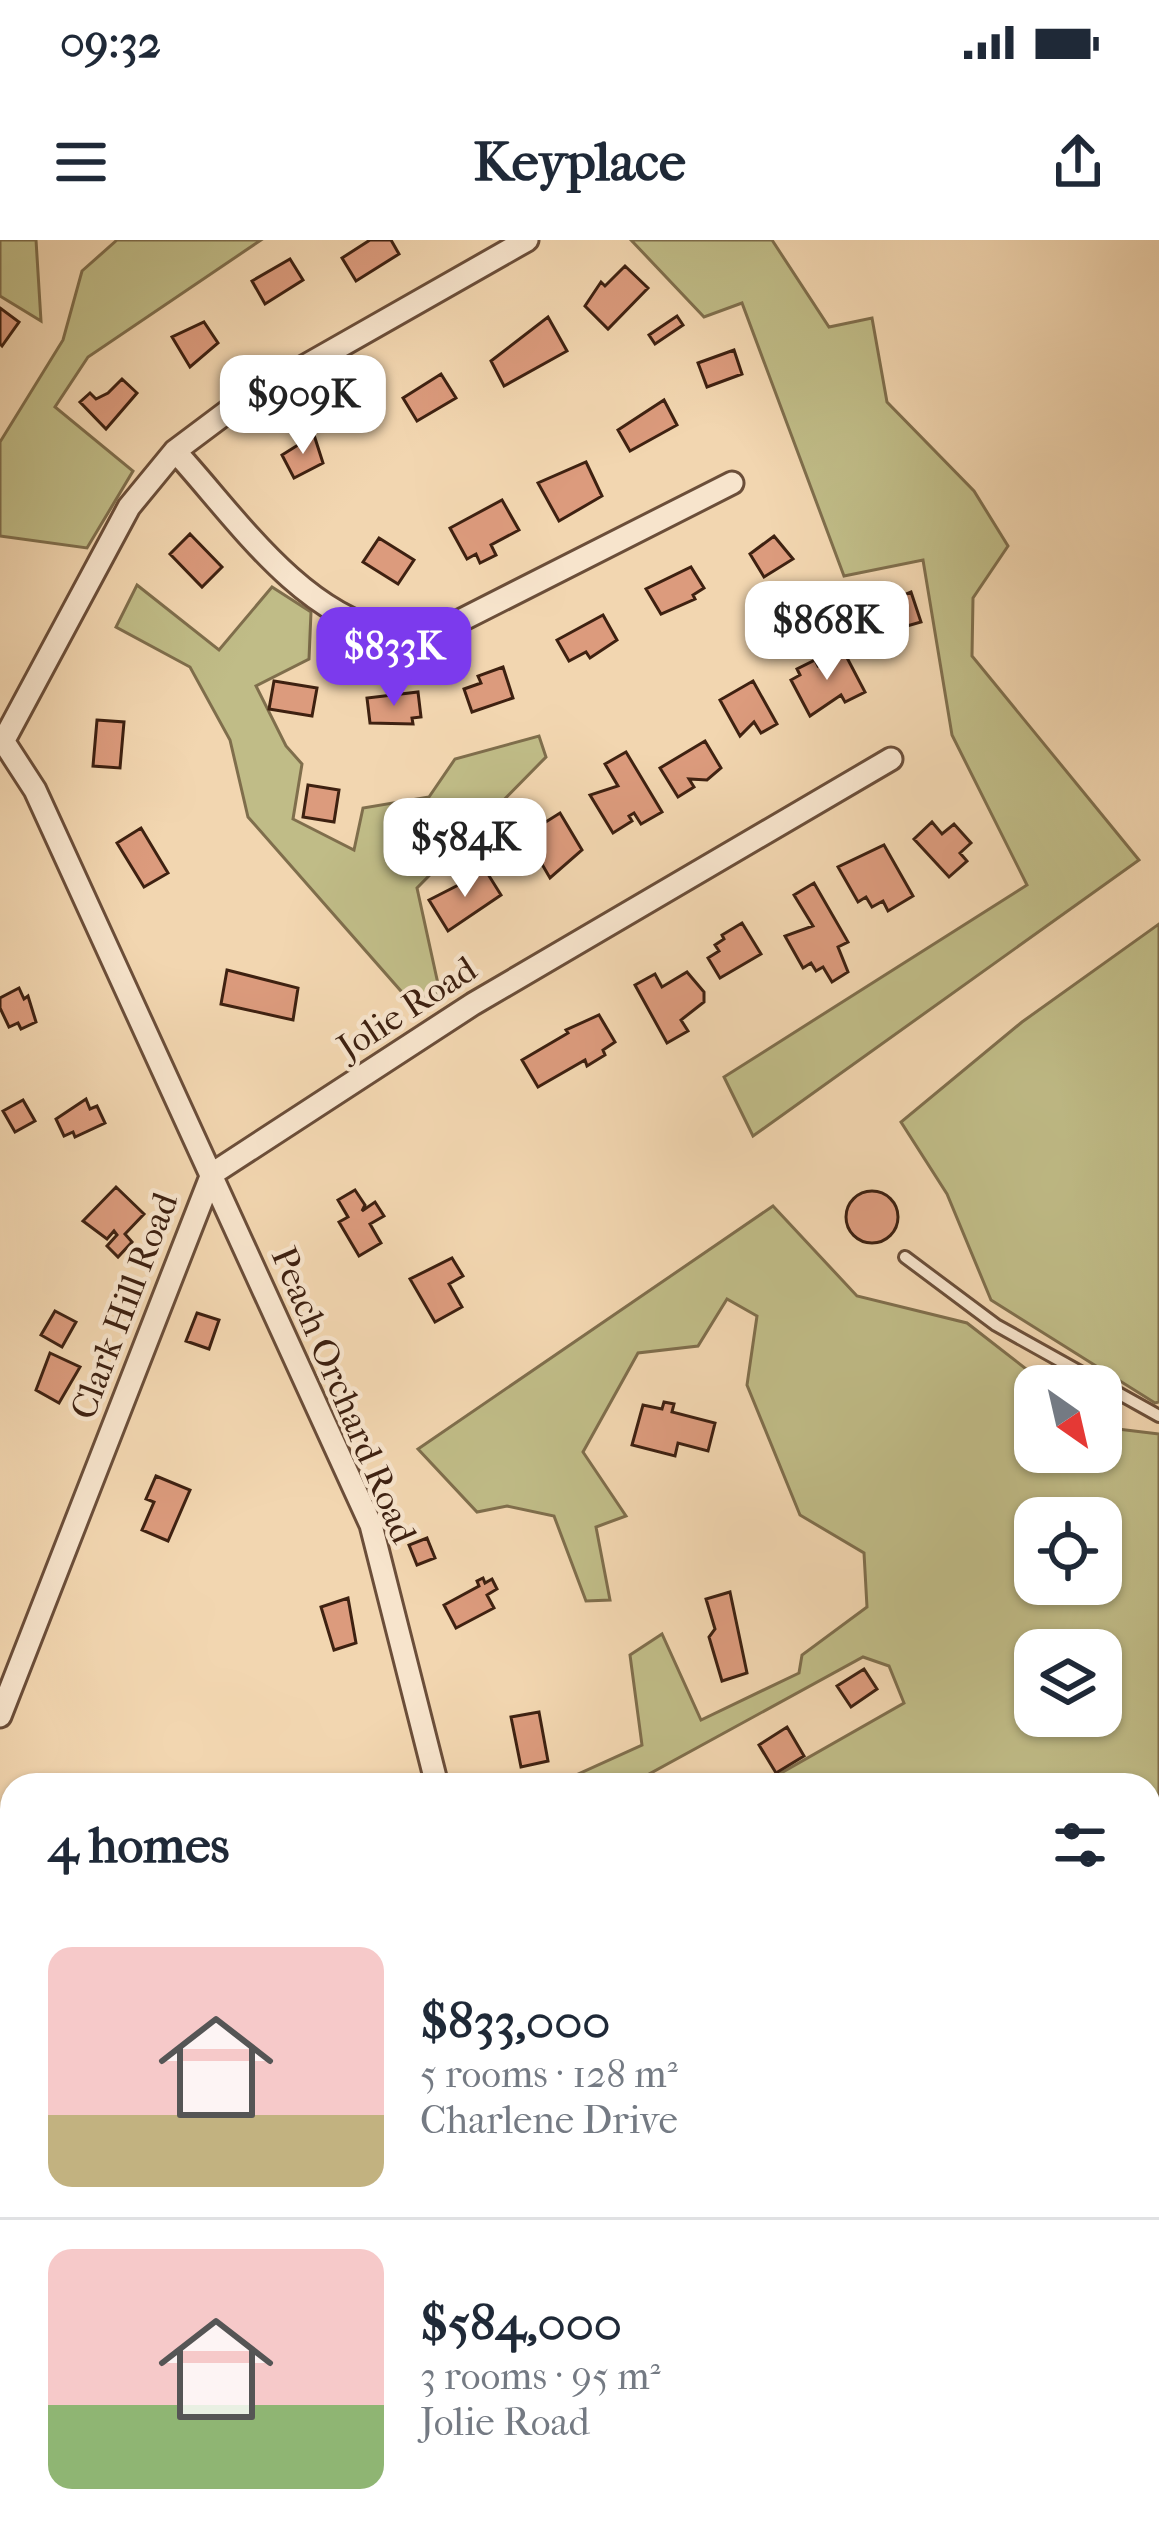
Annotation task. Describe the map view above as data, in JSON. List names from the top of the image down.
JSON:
{
  "streets": {
    "street": ["Jolie Road", "Clark Hill Road", "Peach Orchard Road"]
  },
  "crossings": [
    ["Jolie Road", "Clark Hill Road"],
    ["Jolie Road", "Peach Orchard Road"],
    ["Clark Hill Road", "Peach Orchard Road"]
  ],
  "north": "bottom right",
  "page": {
    "status": "09:32",
    "header": "Keyplace",
    "price": [
      "$909K",
      "$868K",
      "$833K",
      "$584K"
    ],
    "heading": "4 homes",
    "list": [
      {
        "name": "$833,000",
        "note": "5 rooms · 128 m² · Charlene Drive"
      },
      {
        "name": "$584,000",
        "note": "3 rooms · 95 m² · Jolie Road"
      }
    ]
  }
}
